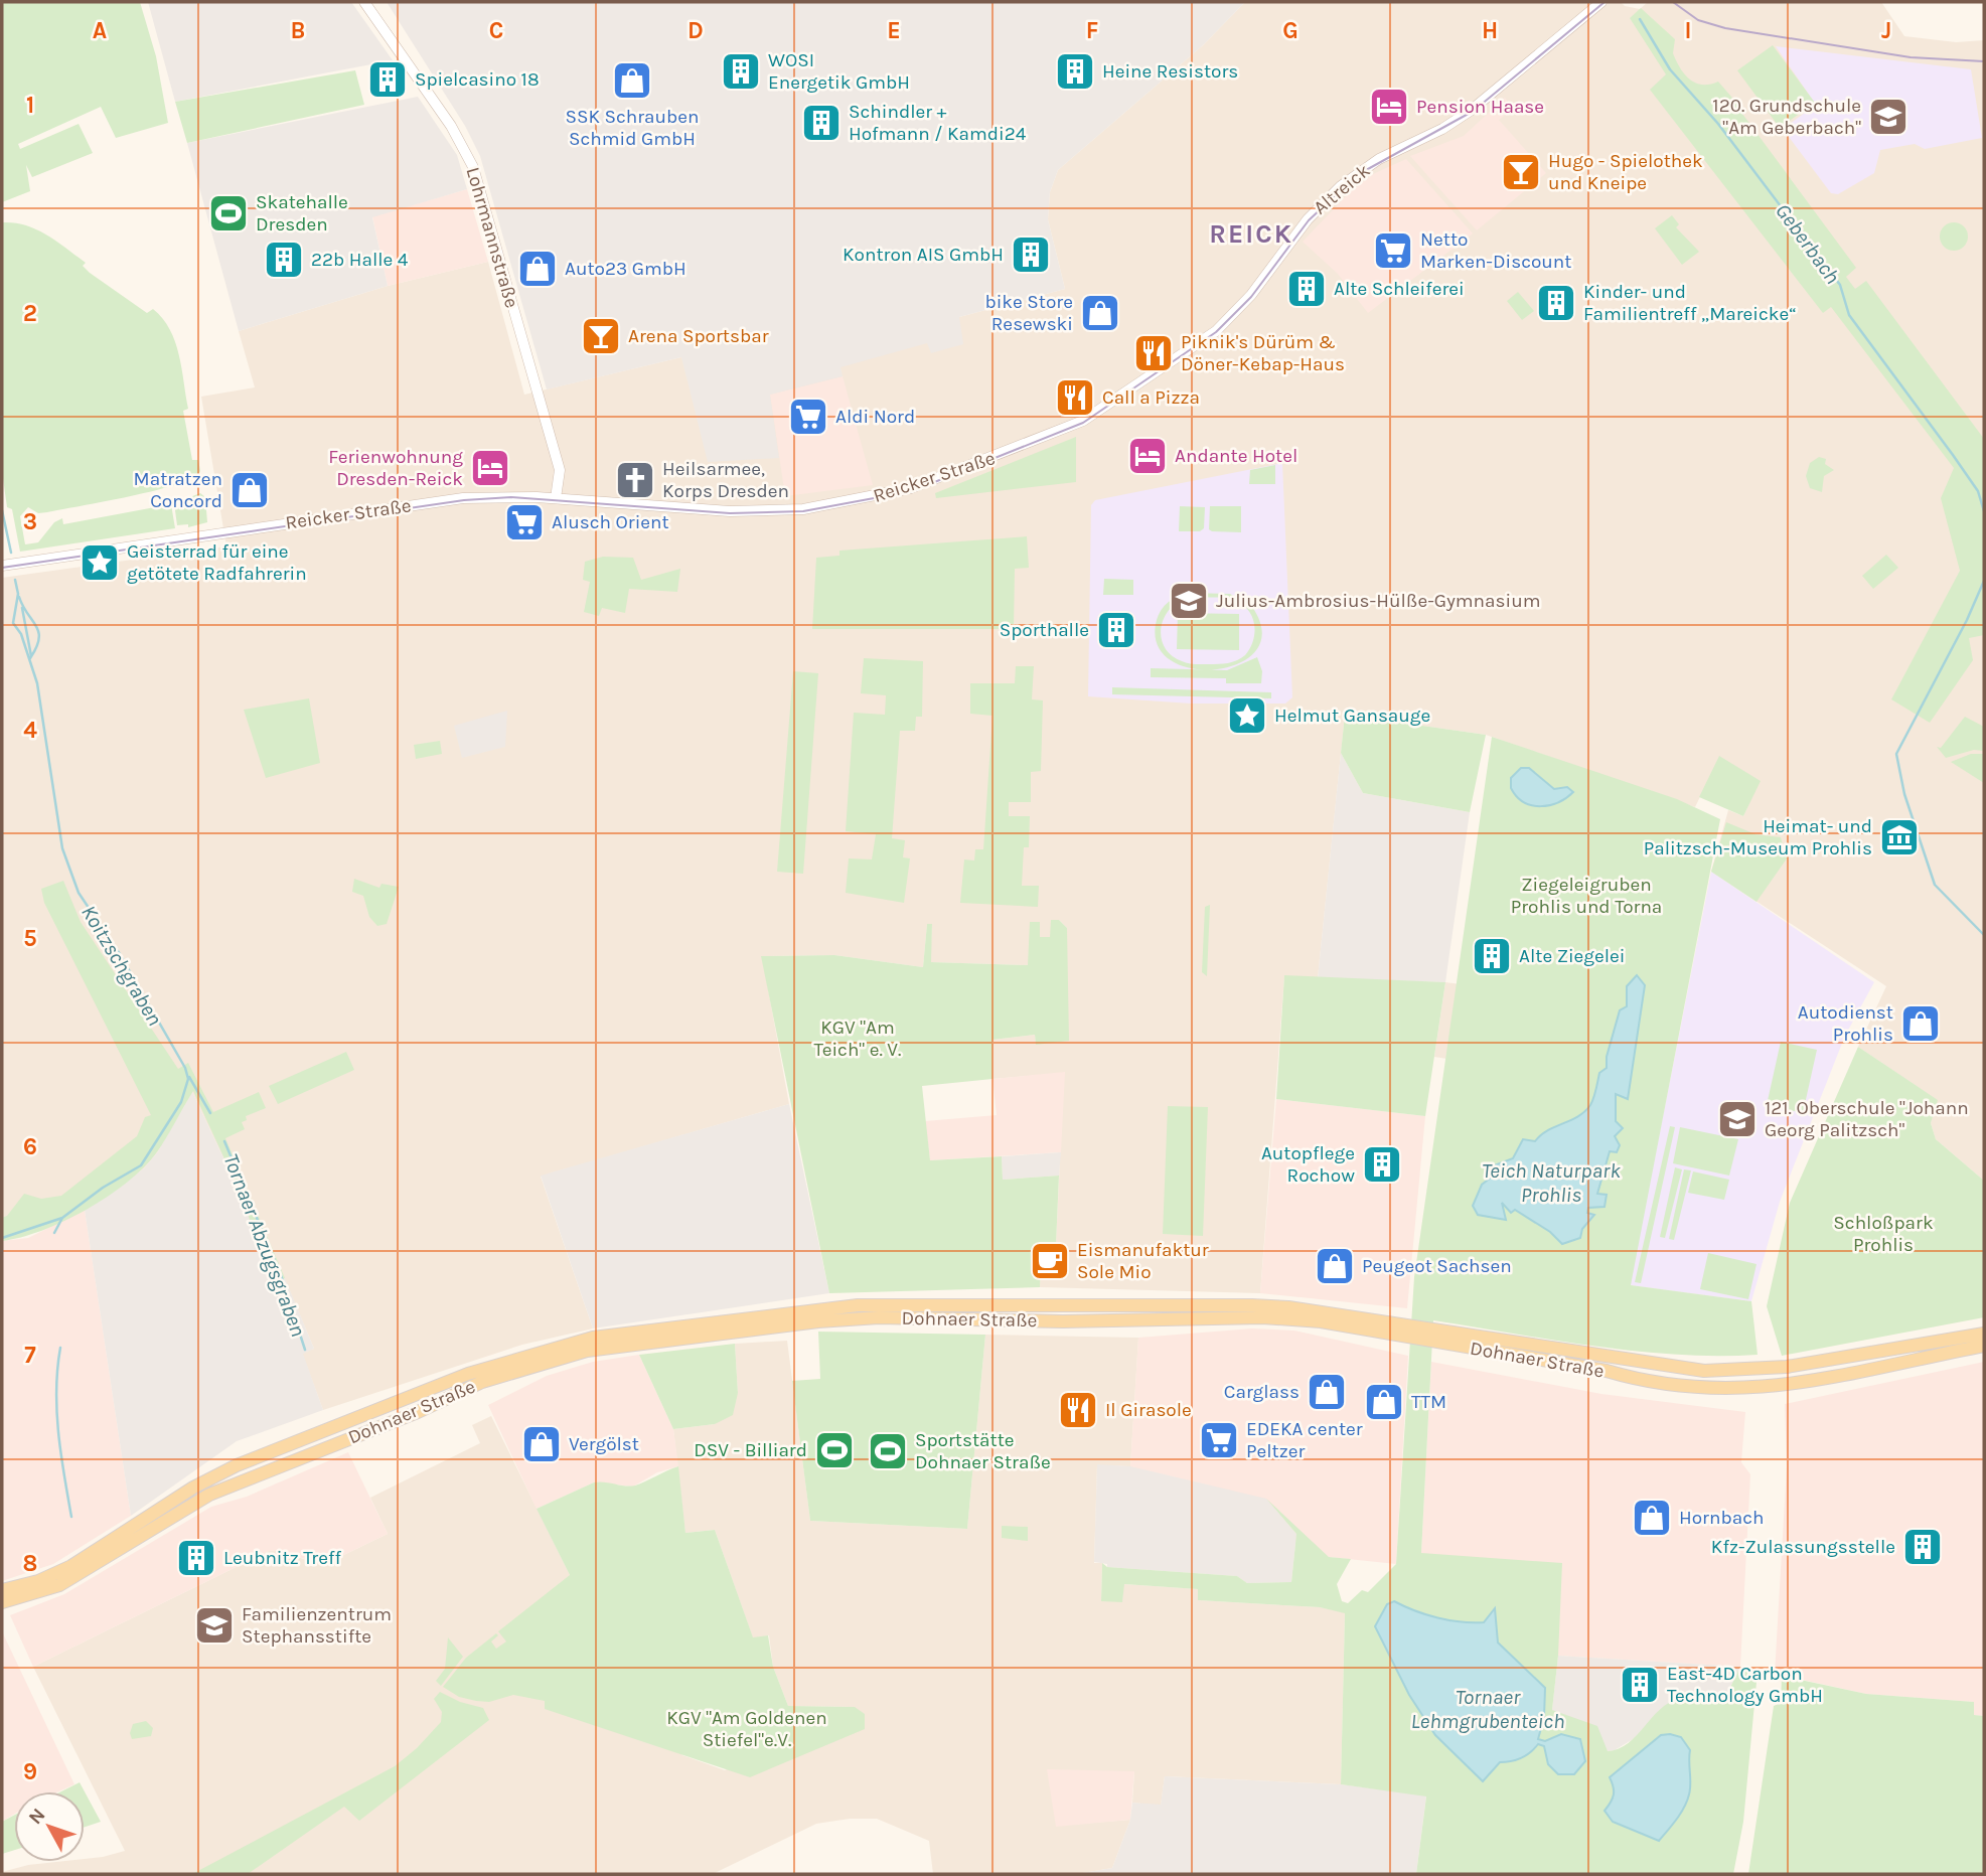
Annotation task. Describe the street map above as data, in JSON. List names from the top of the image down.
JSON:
{
  "streets": {
    "main road": ["Dohnaer Straße"],
    "street": ["Altreick", "Lohrmannstraße", "Reicker Straße"]
  },
  "crossings": [
    ["Altreick", "Reicker Straße"],
    ["Lohrmannstraße", "Reicker Straße"]
  ],
  "districts": ["REICK"],
  "water": [
    "Geberbach",
    "Koitzschgraben",
    "Teich Naturpark Prohlis",
    "Tornaer Abzugsgraben",
    "Tornaer Lehmgrubenteich"
  ],
  "parks": [
    "Ziegeleigruben Prohlis und Torna",
    "KGV \"Am Teich\" e. V.",
    "Schloßpark Prohlis",
    "KGV \"Am Goldenen Stiefel\"e.V."
  ],
  "places": {
    "building": [
      "WOSI Energetik GmbH",
      "Heine Resistors",
      "Spielcasino 18",
      "Schindler + Hofmann / Kamdi24",
      "Kontron AIS GmbH",
      "22b Halle 4",
      "Alte Schleiferei",
      "Kinder- und Familientreff „Mareicke“",
      "Sporthalle",
      "Alte Ziegelei",
      "Autopflege Rochow",
      "Kfz-Zulassungsstelle",
      "Leubnitz Treff",
      "East-4D Carbon Technology GmbH"
    ],
    "shop": [
      "SSK Schrauben Schmid GmbH",
      "Auto23 GmbH",
      "bike Store Resewski",
      "Matratzen Concord",
      "Autodienst Prohlis",
      "Peugeot Sachsen",
      "Carglass",
      "TTM",
      "Vergölst",
      "Hornbach"
    ],
    "hotel": ["Pension Haase", "Andante Hotel", "Ferienwohnung Dresden-Reick"],
    "school or university": [
      "120. Grundschule \"Am Geberbach\"",
      "Julius-Ambrosius-Hülße-Gymnasium",
      "121. Oberschule \"Johann Georg Palitzsch\"",
      "Familienzentrum Stephansstifte"
    ],
    "bar": ["Hugo - Spielothek und Kneipe", "Arena Sportsbar"],
    "sports": ["Skatehalle Dresden", "DSV - Billiard", "Sportstätte Dohnaer Straße"],
    "supermarket": [
      "Netto Marken-Discount",
      "Aldi Nord",
      "Alusch Orient",
      "EDEKA center Peltzer"
    ],
    "restaurant": ["Piknik's Dürüm & Döner-Kebap-Haus", "Call a Pizza", "Il Girasole"],
    "church": ["Heilsarmee, Korps Dresden"],
    "place": ["Geisterrad für eine getötete Radfahrerin", "Helmut Gansauge"],
    "museum": ["Heimat- und Palitzsch-Museum Prohlis"],
    "cafe": ["Eismanufaktur Sole Mio"]
  },
  "north": "top left",
  "grid": {
    "columns": [
      "A",
      "B",
      "C",
      "D",
      "E",
      "F",
      "G",
      "H",
      "I",
      "J"
    ],
    "rows": [
      "1",
      "2",
      "3",
      "4",
      "5",
      "6",
      "7",
      "8",
      "9"
    ]
  }
}
